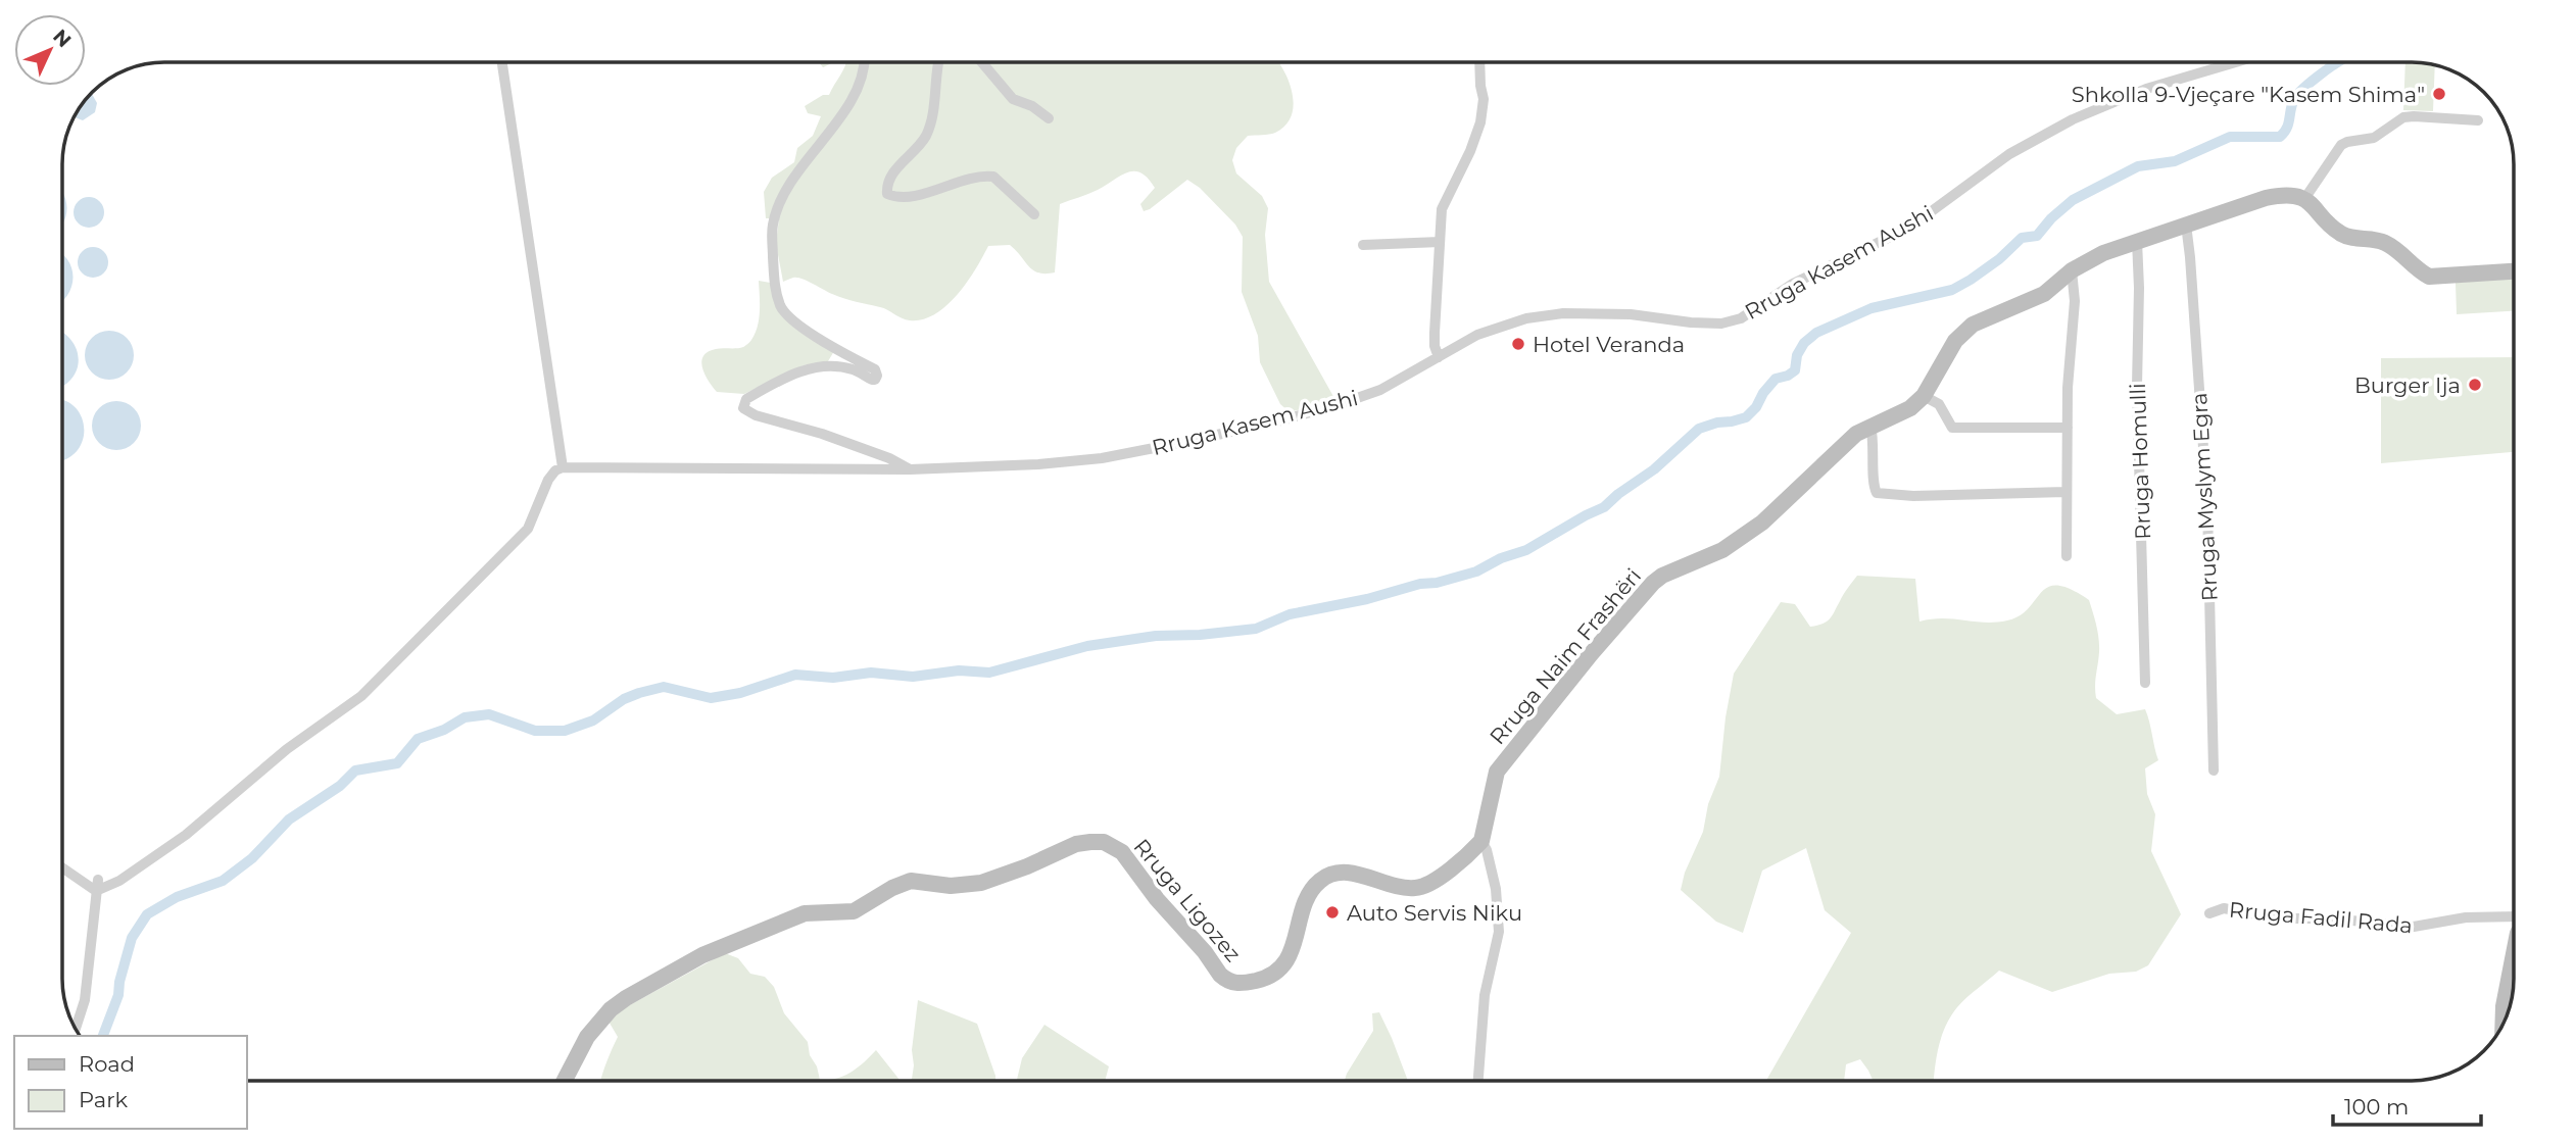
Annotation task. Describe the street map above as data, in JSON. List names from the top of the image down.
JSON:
{
  "streets": {
    "street": [
      "Rruga Kasem Aushi",
      "Rruga Homulli",
      "Rruga Myslym Egra",
      "Rruga Naim Frashëri",
      "Rruga Ligozez",
      "Rruga Fadil Rada"
    ]
  },
  "crossings": [
    ["Rruga Homulli", "Rruga Naim Frashëri"],
    ["Rruga Myslym Egra", "Rruga Naim Frashëri"],
    ["Rruga Naim Frashëri", "Rruga Ligozez"]
  ],
  "places": [
    "Shkolla 9-Vjeçare \"Kasem Shima\"",
    "Hotel Veranda",
    "Burger Ija",
    "Auto Servis Niku"
  ],
  "legend": ["Road", "Park"],
  "scale_bar": "100 m",
  "north": "top right"
}
